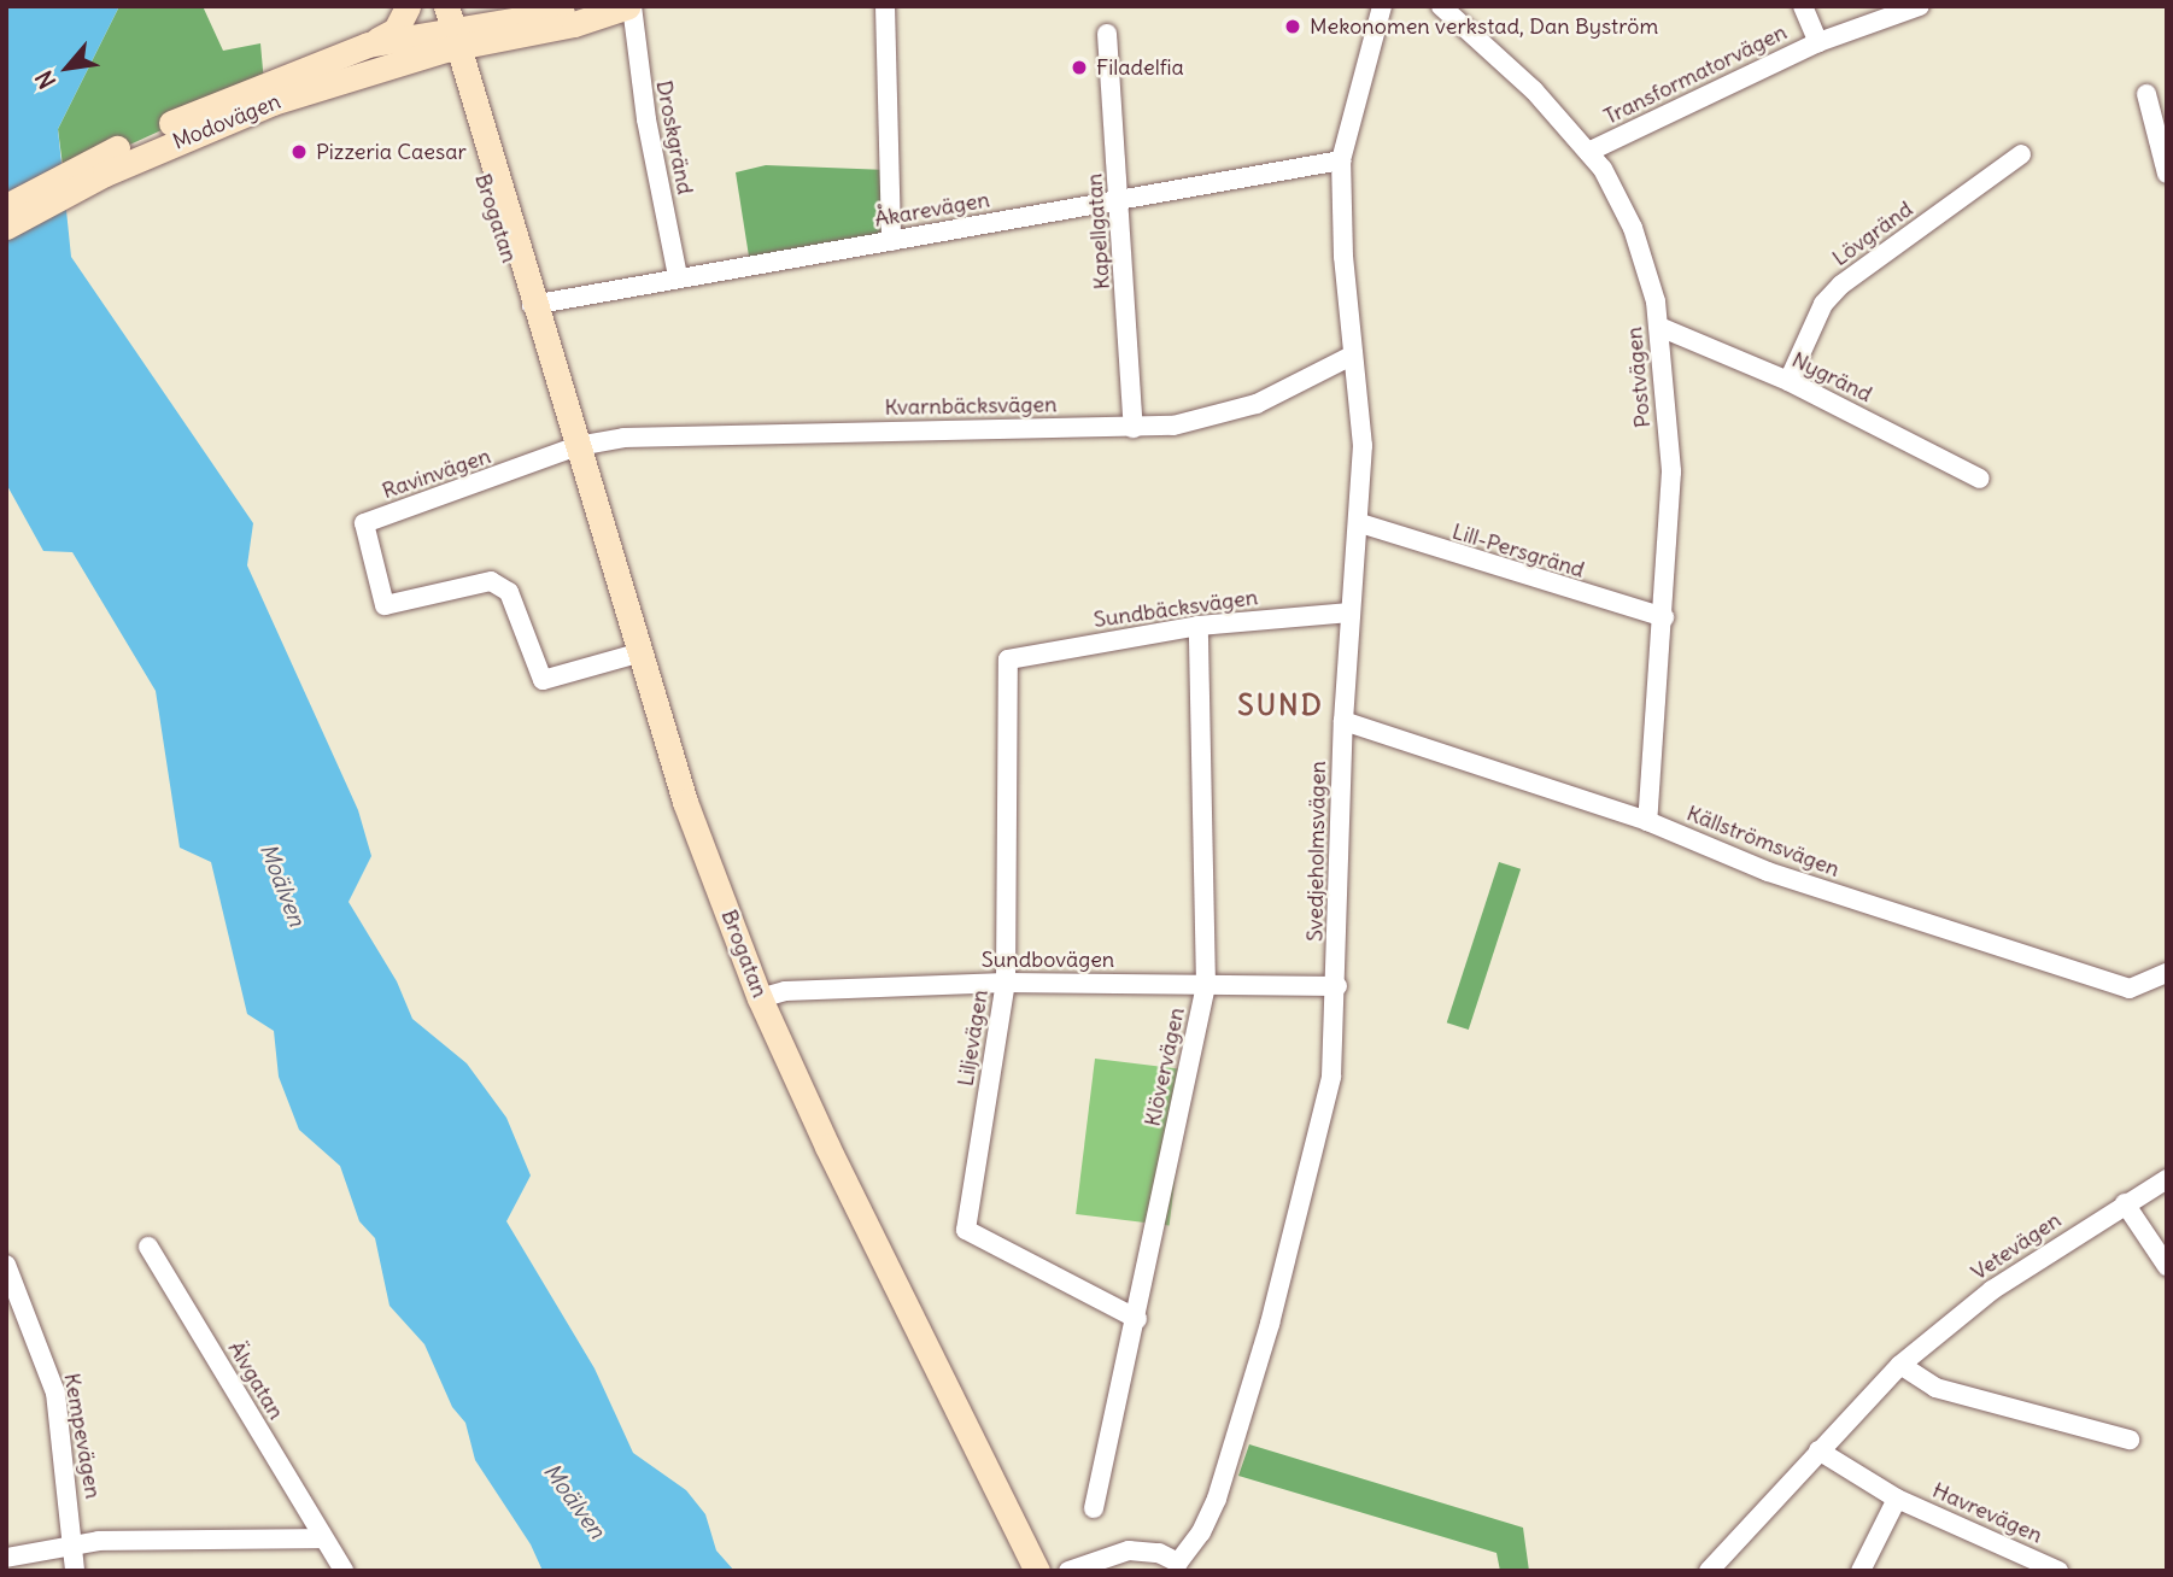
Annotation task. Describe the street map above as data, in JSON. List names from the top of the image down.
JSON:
{
  "streets": {
    "main road": ["Modovägen", "Brogatan"],
    "street": [
      "Transformatorvägen",
      "Droskgränd",
      "Åkarevägen",
      "Kapellgatan",
      "Lövgränd",
      "Postvägen",
      "Nygränd",
      "Kvarnbäcksvägen",
      "Ravinvägen",
      "Lill-Persgränd",
      "Sundbäcksvägen",
      "Källströmsvägen",
      "Svedjeholmsvägen",
      "Sundbovägen",
      "Liljevägen",
      "Klövervägen",
      "Vetevägen",
      "Älvgatan",
      "Kempevägen",
      "Havrevägen"
    ]
  },
  "crossings": [
    ["Transformatorvägen", "Postvägen"],
    ["Modovägen", "Brogatan"],
    ["Droskgränd", "Åkarevägen"],
    ["Åkarevägen", "Brogatan"],
    ["Åkarevägen", "Kapellgatan"],
    ["Åkarevägen", "Svedjeholmsvägen"],
    ["Brogatan", "Kvarnbäcksvägen"],
    ["Brogatan", "Ravinvägen"],
    ["Brogatan", "Sundbovägen"],
    ["Kapellgatan", "Kvarnbäcksvägen"],
    ["Lövgränd", "Nygränd"],
    ["Postvägen", "Nygränd"],
    ["Postvägen", "Lill-Persgränd"],
    ["Postvägen", "Källströmsvägen"],
    ["Kvarnbäcksvägen", "Ravinvägen"],
    ["Kvarnbäcksvägen", "Svedjeholmsvägen"],
    ["Lill-Persgränd", "Svedjeholmsvägen"],
    ["Sundbäcksvägen", "Svedjeholmsvägen"],
    ["Sundbäcksvägen", "Liljevägen"],
    ["Sundbäcksvägen", "Klövervägen"],
    ["Källströmsvägen", "Svedjeholmsvägen"],
    ["Svedjeholmsvägen", "Sundbovägen"],
    ["Sundbovägen", "Liljevägen"],
    ["Sundbovägen", "Klövervägen"],
    ["Liljevägen", "Klövervägen"],
    ["Vetevägen", "Havrevägen"]
  ],
  "districts": ["SUND"],
  "water": ["Moälven"],
  "places": ["Mekonomen verkstad, Dan Byström", "Filadelfia", "Pizzeria Caesar"],
  "north": "bottom left"
}
